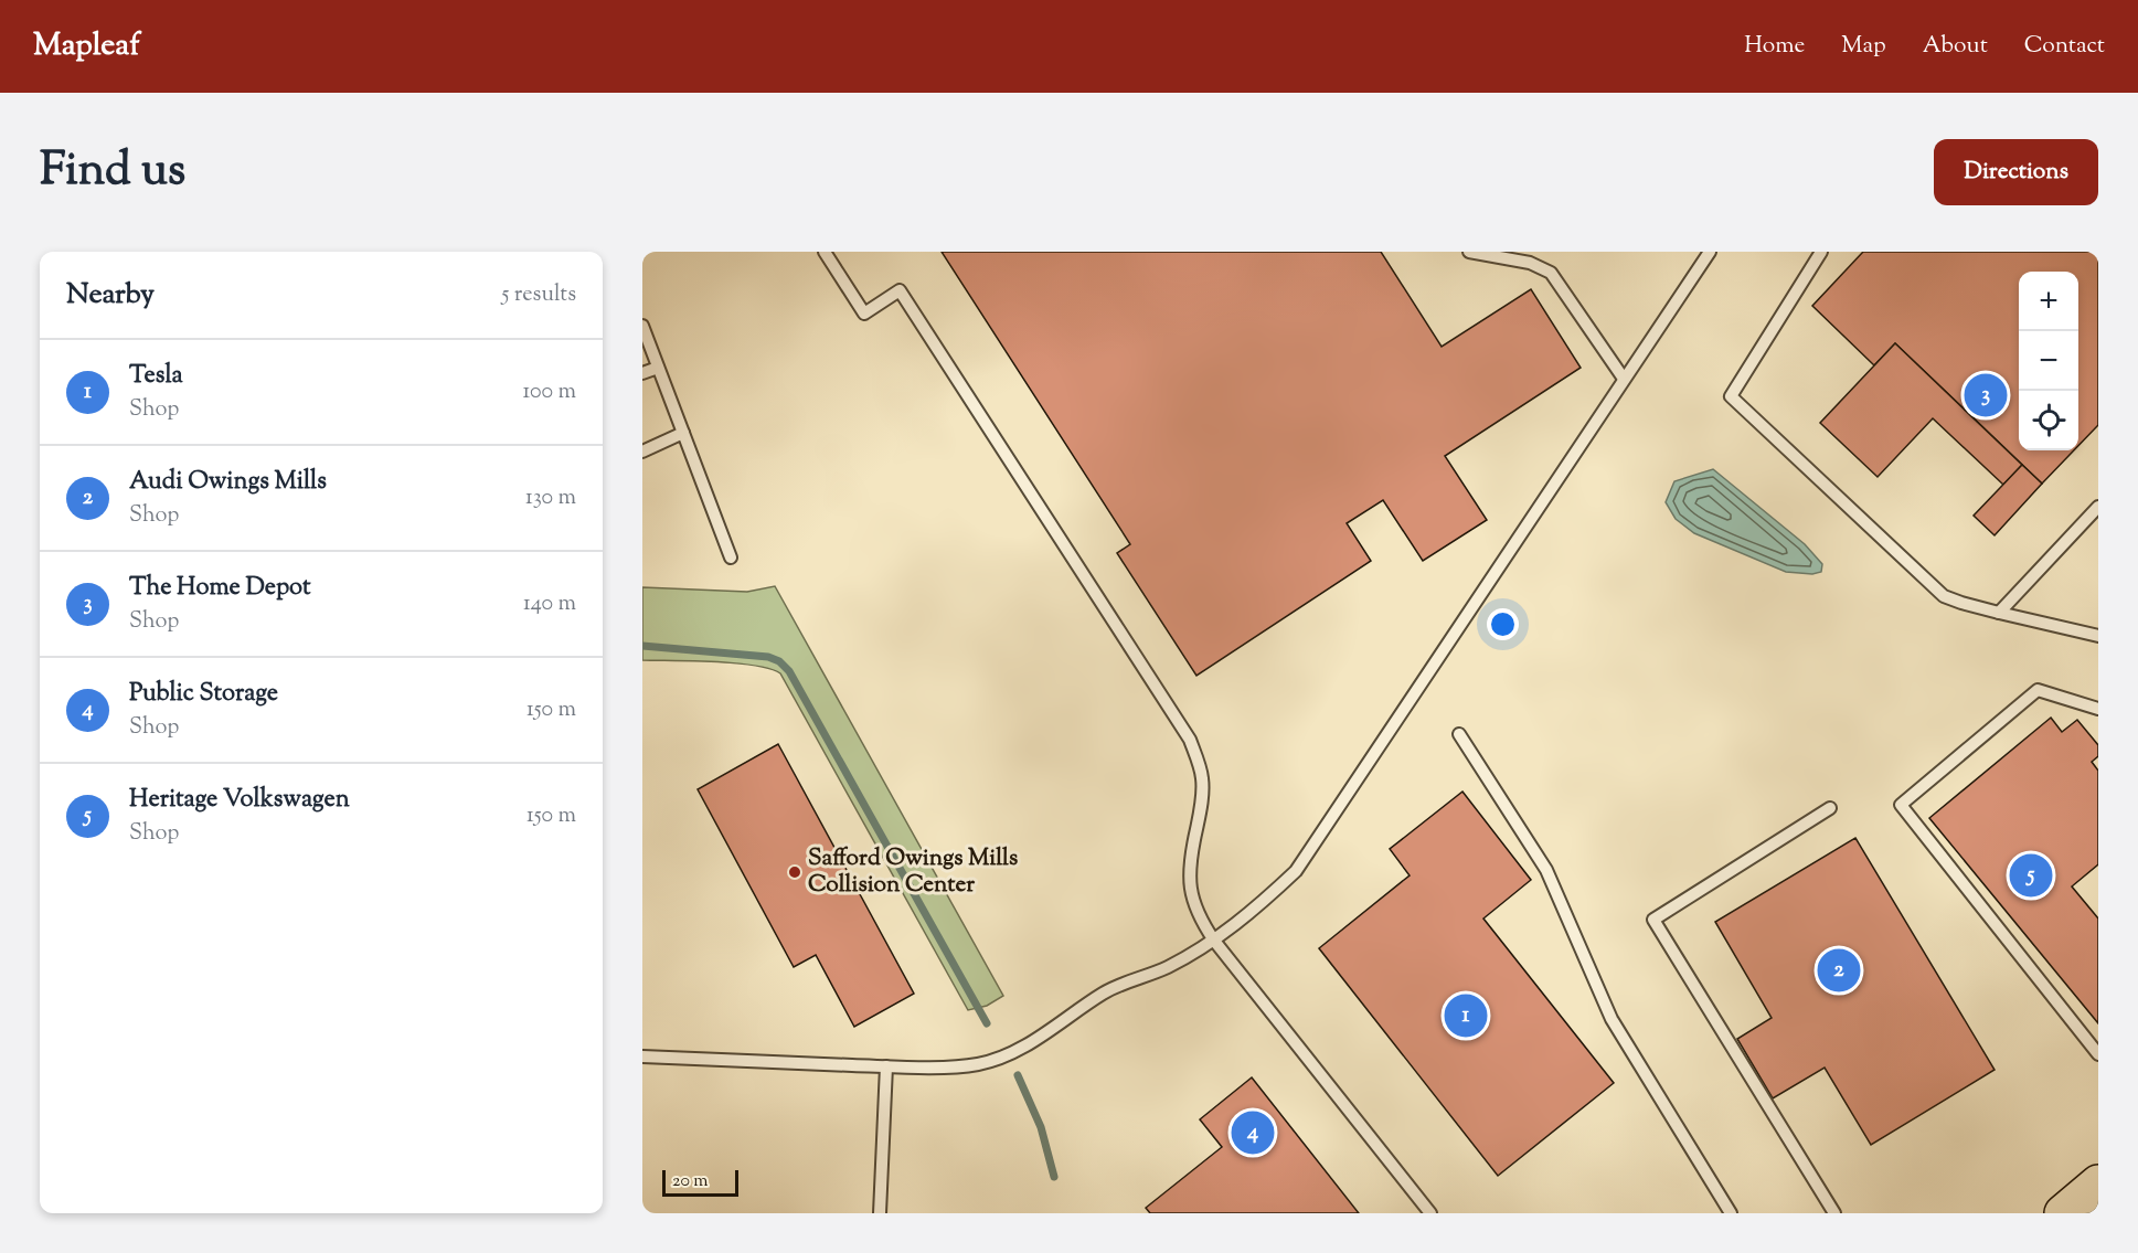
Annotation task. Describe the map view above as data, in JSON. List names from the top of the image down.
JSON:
{
  "places": ["Safford Owings Mills Collision Center"],
  "scale_bar": "20 m",
  "page": {
    "header": "Mapleaf",
    "nav": [
      "Home",
      "Map",
      "About",
      "Contact"
    ],
    "title": "Find us",
    "buttons": "Directions",
    "heading": ["Nearby", "5 results"],
    "map_buttons": ["+", "−"],
    "list": [
      {
        "mark": "1",
        "name": "Tesla",
        "note": "Shop",
        "value": "100 m"
      },
      {
        "mark": "2",
        "name": "Audi Owings Mills",
        "note": "Shop",
        "value": "130 m"
      },
      {
        "mark": "3",
        "name": "The Home Depot",
        "note": "Shop",
        "value": "140 m"
      },
      {
        "mark": "4",
        "name": "Public Storage",
        "note": "Shop",
        "value": "150 m"
      },
      {
        "mark": "5",
        "name": "Heritage Volkswagen",
        "note": "Shop",
        "value": "150 m"
      }
    ],
    "pins": [
      "3",
      "5",
      "2",
      "1",
      "4"
    ],
    "scale": "20 m"
  }
}
